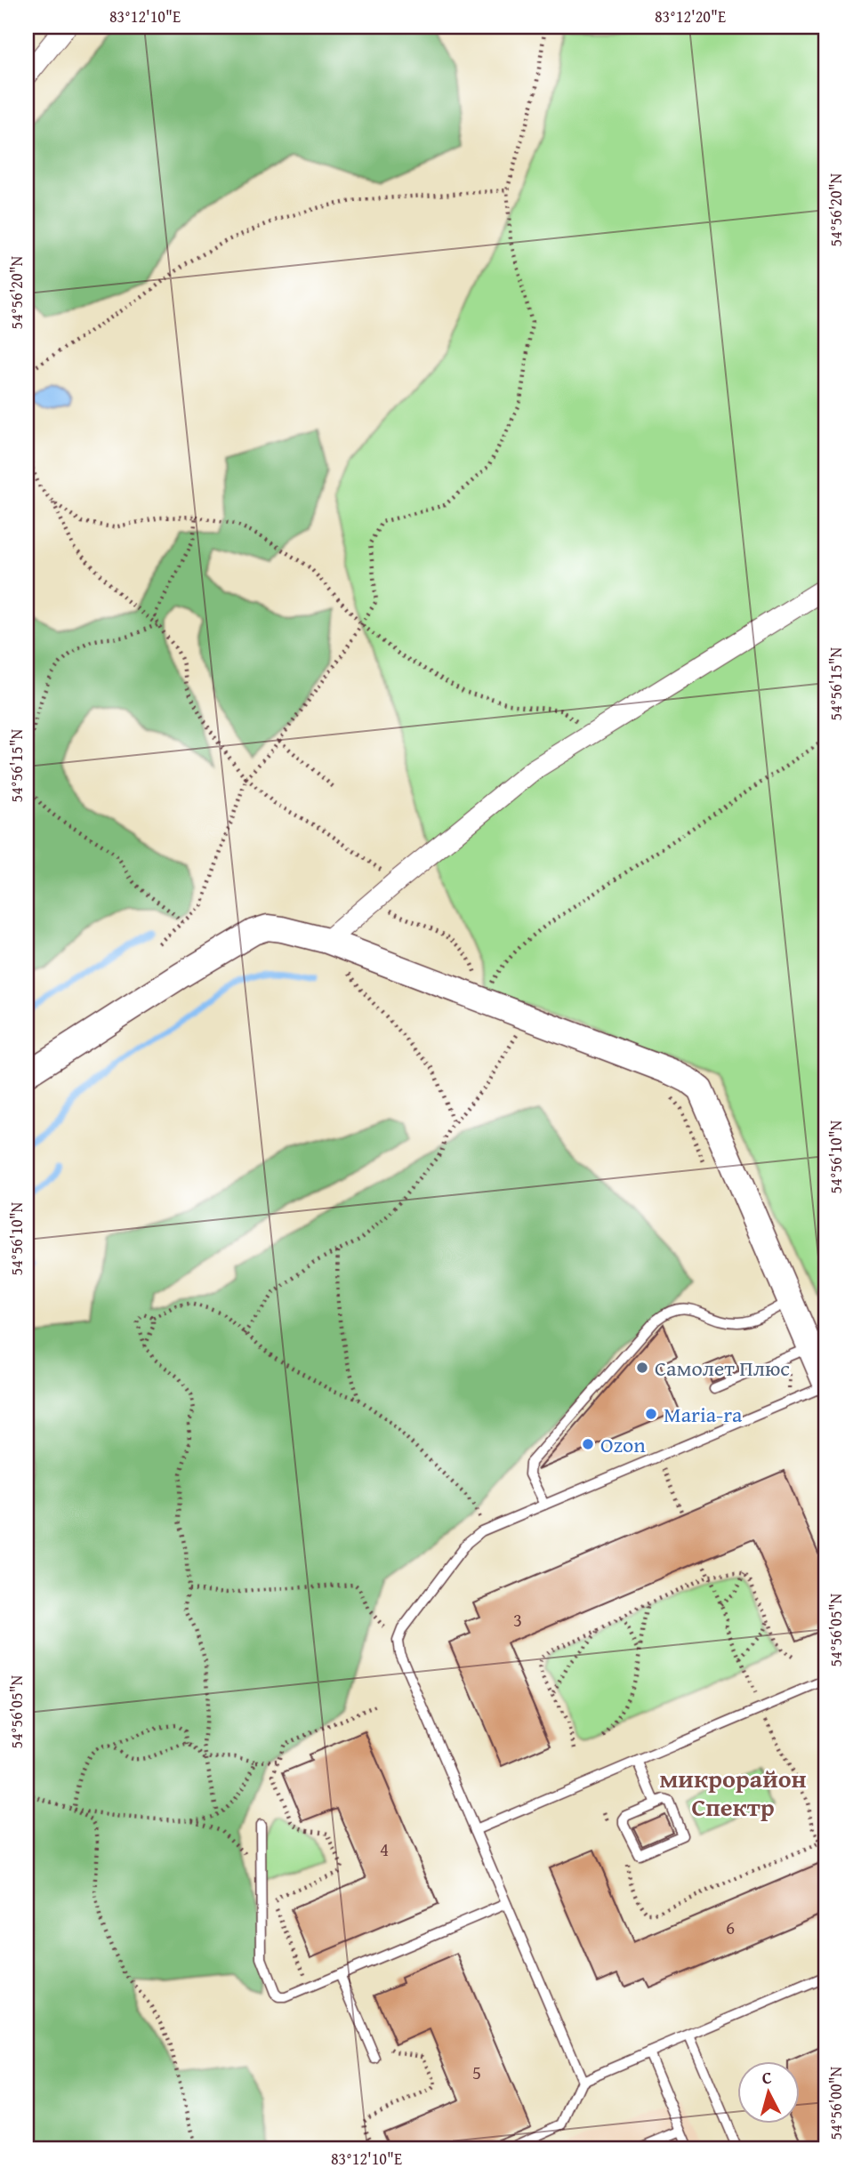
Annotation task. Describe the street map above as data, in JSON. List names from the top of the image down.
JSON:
{
  "districts": ["микрорайон Спектр"],
  "places": ["Самолет Плюс", "Maria-ra", "Ozon"],
  "house_numbers": [
    "3",
    "4",
    "6",
    "5"
  ],
  "north": "top",
  "coordinates": [
    "83°12'10\"E",
    "83°12'20\"E",
    "54°56'20\"N",
    "54°56'15\"N",
    "54°56'10\"N",
    "54°56'05\"N",
    "54°56'00\"N"
  ]
}
